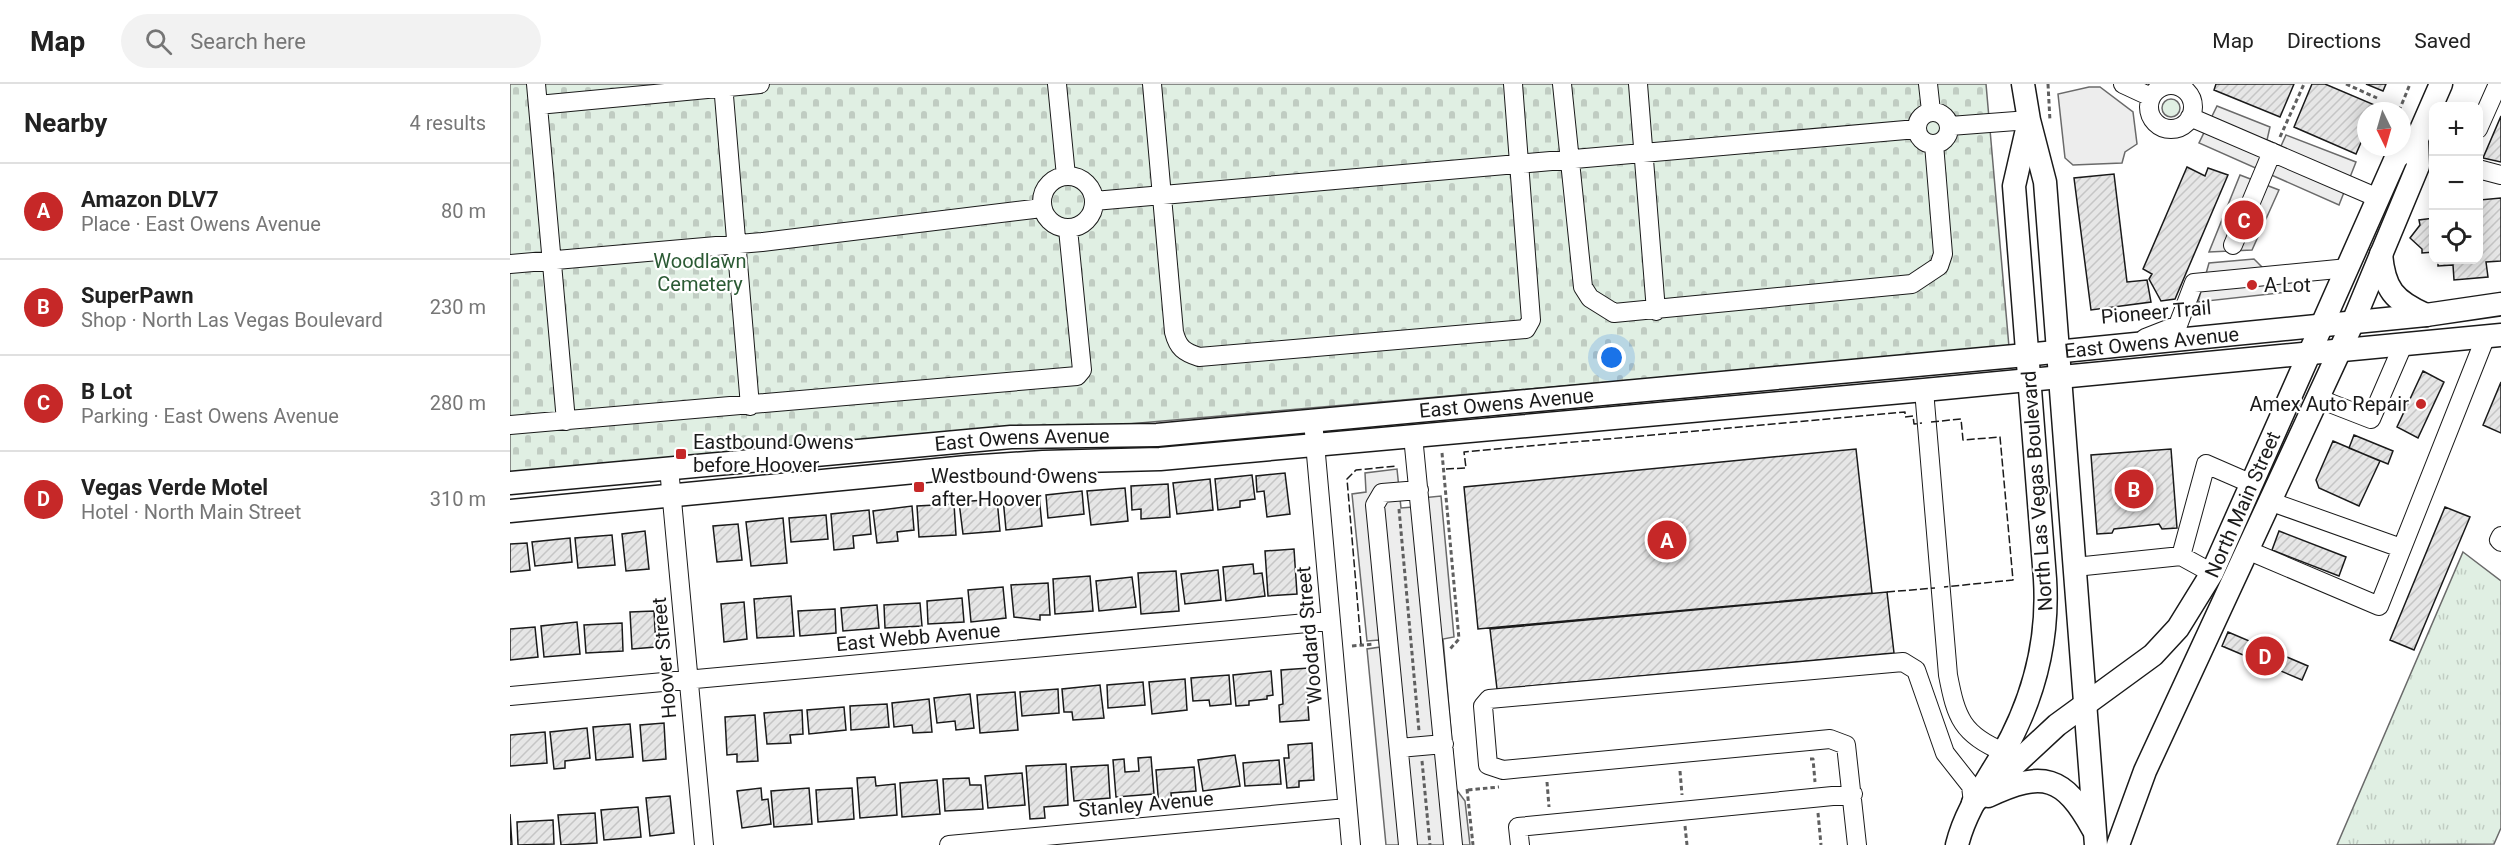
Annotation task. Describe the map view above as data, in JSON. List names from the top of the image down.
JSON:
{
  "streets": {
    "main road": ["East Owens Avenue", "North Las Vegas Boulevard", "North Main Street"],
    "street": [
      "Woodard Street",
      "East Webb Avenue",
      "Hoover Street",
      "Stanley Avenue"
    ]
  },
  "crossings": [
    ["East Owens Avenue", "North Las Vegas Boulevard"],
    ["East Owens Avenue", "North Main Street"],
    ["East Owens Avenue", "Woodard Street"],
    ["East Owens Avenue", "Hoover Street"],
    ["North Las Vegas Boulevard", "North Main Street"],
    ["Woodard Street", "East Webb Avenue"],
    ["Woodard Street", "Stanley Avenue"],
    ["East Webb Avenue", "Hoover Street"]
  ],
  "parks": ["Woodlawn Cemetery"],
  "places": {
    "other": ["A Lot", "Amex Auto Repair"],
    "transit": ["Eastbound Owens before Hoover", "Westbound Owens after Hoover"]
  },
  "north": "bottom",
  "page": {
    "header": "Map",
    "search": "Search here",
    "nav": ["Map", "Directions", "Saved"],
    "heading": ["Nearby", "4 results"],
    "map_buttons": ["+", "−"],
    "list": [
      {
        "mark": "A",
        "name": "Amazon DLV7",
        "note": "Place · East Owens Avenue",
        "value": "80 m"
      },
      {
        "mark": "B",
        "name": "SuperPawn",
        "note": "Shop · North Las Vegas Boulevard",
        "value": "230 m"
      },
      {
        "mark": "C",
        "name": "B Lot",
        "note": "Parking · East Owens Avenue",
        "value": "280 m"
      },
      {
        "mark": "D",
        "name": "Vegas Verde Motel",
        "note": "Hotel · North Main Street",
        "value": "310 m"
      }
    ],
    "pins": [
      "C",
      "B",
      "A",
      "D"
    ]
  }
}
